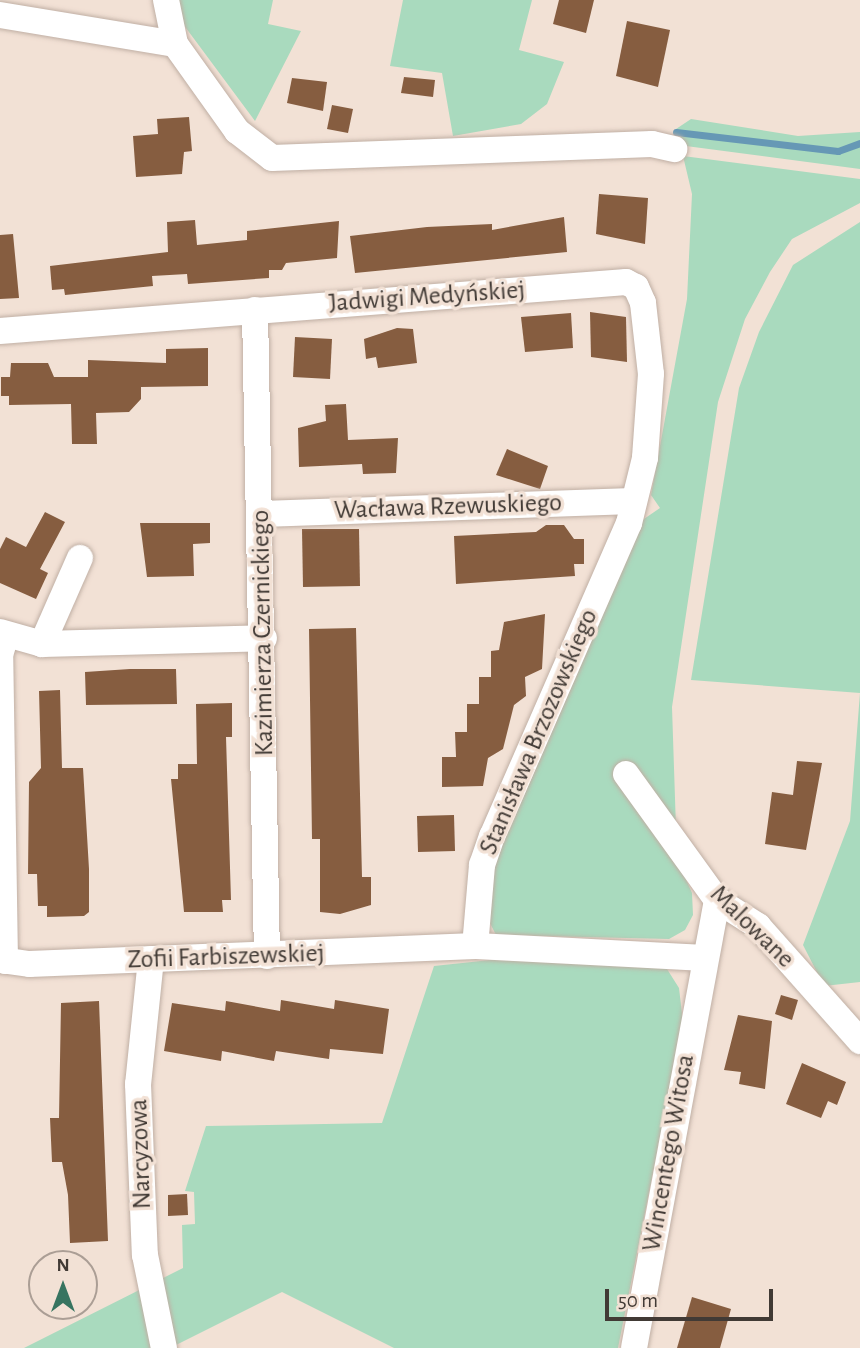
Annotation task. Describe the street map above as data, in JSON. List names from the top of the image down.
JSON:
{
  "streets": {
    "street": [
      "Jadwigi Medyńskiej",
      "Wacława Rzewuskiego",
      "Kazimierza Czernickiego",
      "Stanisława Brzozowskiego",
      "Malowane",
      "Zofii Farbiszewskiej",
      "Wincentego Witosa",
      "Narcyzowa"
    ]
  },
  "crossings": [
    ["Jadwigi Medyńskiej", "Wacława Rzewuskiego"],
    ["Jadwigi Medyńskiej", "Kazimierza Czernickiego"],
    ["Jadwigi Medyńskiej", "Stanisława Brzozowskiego"],
    ["Wacława Rzewuskiego", "Kazimierza Czernickiego"],
    ["Wacława Rzewuskiego", "Stanisława Brzozowskiego"],
    ["Kazimierza Czernickiego", "Zofii Farbiszewskiej"],
    ["Stanisława Brzozowskiego", "Zofii Farbiszewskiej"],
    ["Malowane", "Wincentego Witosa"],
    ["Zofii Farbiszewskiej", "Wincentego Witosa"],
    ["Zofii Farbiszewskiej", "Narcyzowa"]
  ],
  "scale_bar": "50 m",
  "north": "top"
}
